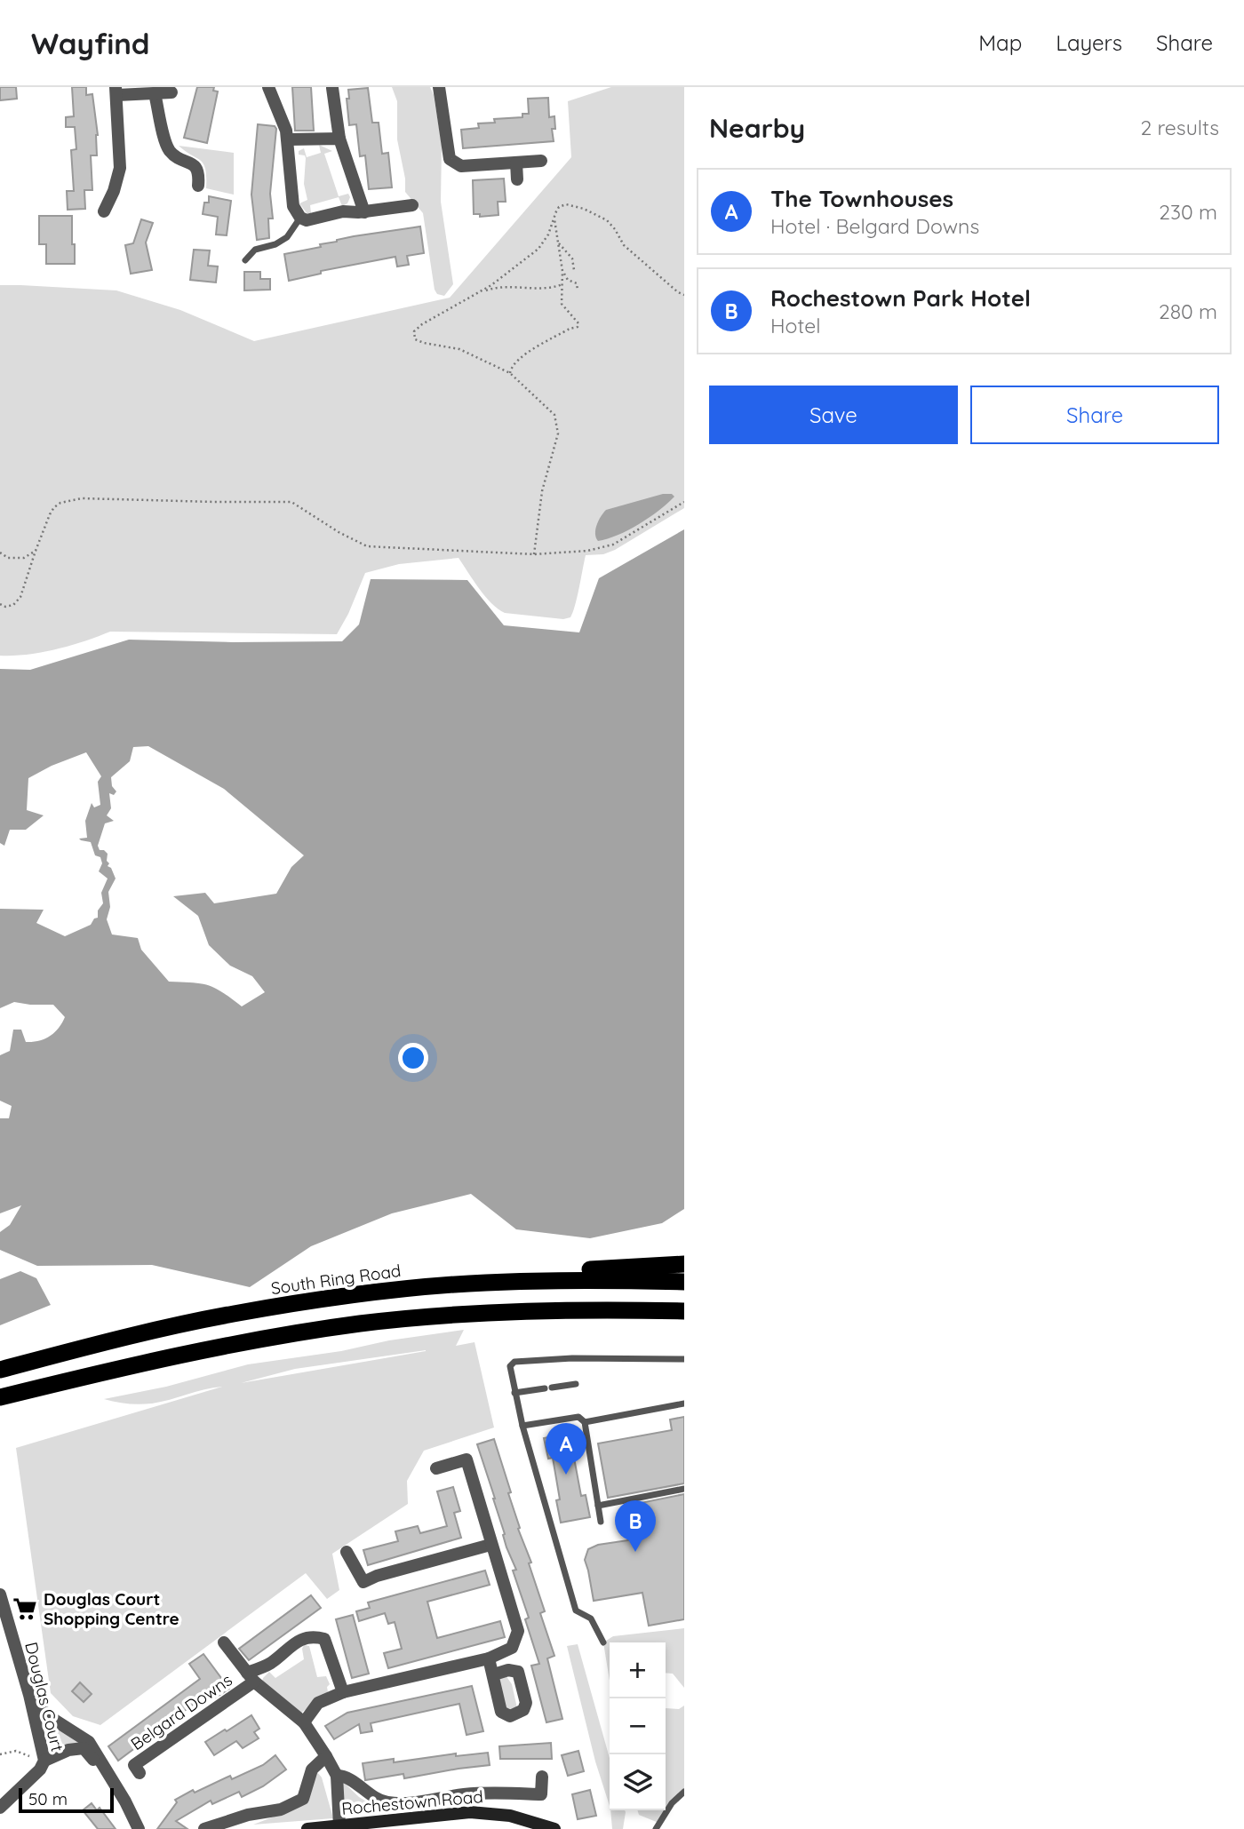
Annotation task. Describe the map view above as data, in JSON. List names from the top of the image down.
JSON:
{
  "streets": {
    "highway": ["South Ring Road"],
    "main road": ["Rochestown Road"],
    "street": ["Douglas Court", "Belgard Downs"]
  },
  "crossings": [
    ["Belgard Downs", "Rochestown Road"]
  ],
  "places": {
    "supermarket": ["Douglas Court Shopping Centre"]
  },
  "scale_bar": "50 m",
  "page": {
    "header": "Wayfind",
    "nav": ["Map", "Layers", "Share"],
    "heading": ["Nearby", "2 results"],
    "list": [
      {
        "mark": "A",
        "name": "The Townhouses",
        "note": "Hotel · Belgard Downs",
        "value": "230 m"
      },
      {
        "mark": "B",
        "name": "Rochestown Park Hotel",
        "note": "Hotel",
        "value": "280 m"
      }
    ],
    "buttons": ["Save", "Share"],
    "pins": ["A", "B"],
    "map_buttons": ["+", "−"],
    "scale": "50 m"
  }
}
